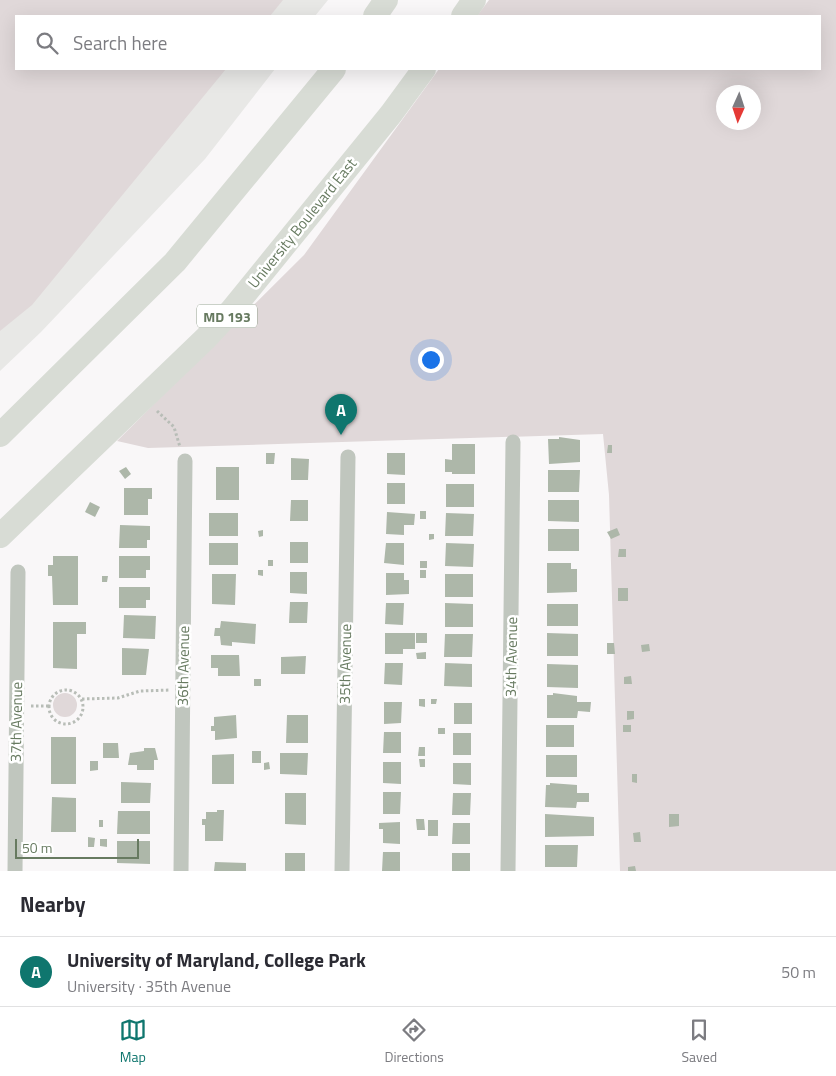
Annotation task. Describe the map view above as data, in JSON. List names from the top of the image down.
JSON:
{
  "streets": {
    "main road": ["University Boulevard East", "MD 193"],
    "street": [
      "34th Avenue",
      "35th Avenue",
      "36th Avenue",
      "37th Avenue"
    ]
  },
  "scale_bar": "50 m",
  "north": "bottom",
  "page": {
    "search": "Search here",
    "pins": "A",
    "scale": "50 m",
    "heading": "Nearby",
    "list": [
      {
        "mark": "A",
        "name": "University of Maryland, College Park",
        "note": "University · 35th Avenue",
        "value": "50 m"
      }
    ],
    "nav": ["Map", "Directions", "Saved"]
  }
}
